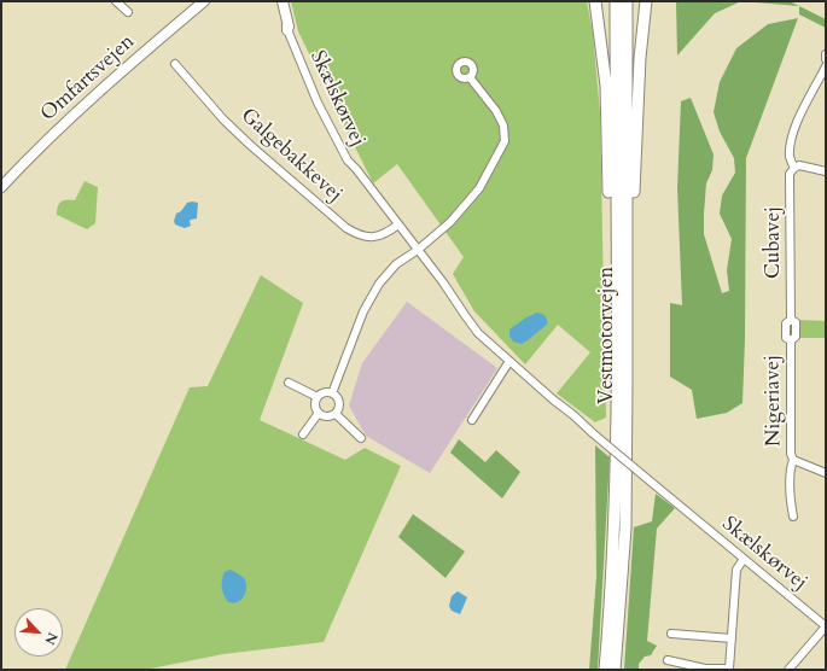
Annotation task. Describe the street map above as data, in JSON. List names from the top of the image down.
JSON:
{
  "streets": {
    "highway": ["Vestmotorvejen"],
    "main road": ["Omfartsvejen"],
    "street": [
      "Skælskørvej",
      "Galgebakkevej",
      "Cubavej",
      "Nigeriavej"
    ]
  },
  "crossings": [
    ["Skælskørvej", "Galgebakkevej"],
    ["Cubavej", "Nigeriavej"]
  ],
  "north": "bottom right"
}
